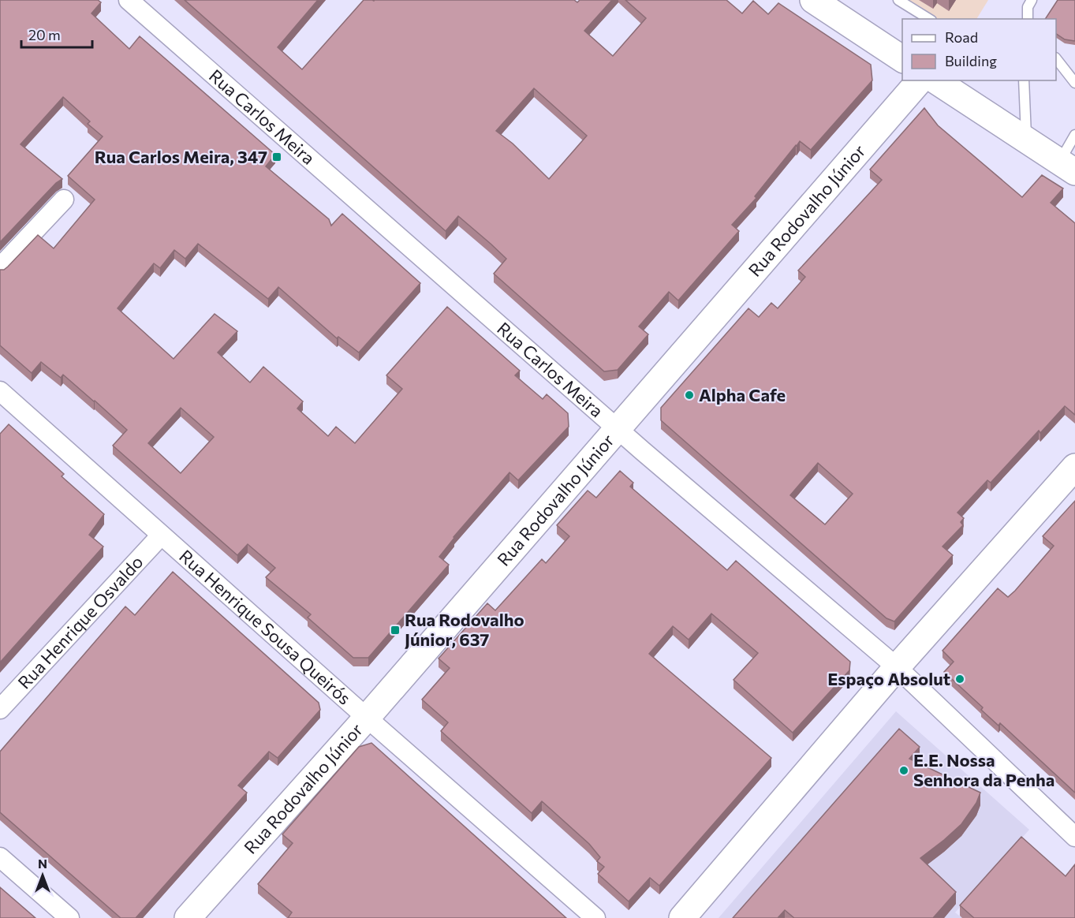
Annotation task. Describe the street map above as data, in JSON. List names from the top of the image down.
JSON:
{
  "streets": {
    "main road": ["Rua Rodovalho Júnior"],
    "street": ["Rua Carlos Meira", "Rua Henrique Osvaldo", "Rua Henrique Sousa Queirós"]
  },
  "crossings": [
    ["Rua Carlos Meira", "Rua Rodovalho Júnior"],
    ["Rua Rodovalho Júnior", "Rua Henrique Sousa Queirós"],
    ["Rua Henrique Osvaldo", "Rua Henrique Sousa Queirós"]
  ],
  "places": {
    "transit": ["Rua Carlos Meira, 347", "Rua Rodovalho Júnior, 637"],
    "other": ["Alpha Cafe", "Espaço Absolut", "E.E. Nossa Senhora da Penha"]
  },
  "legend": ["Road", "Building"],
  "scale_bar": "20 m",
  "north": "top"
}
